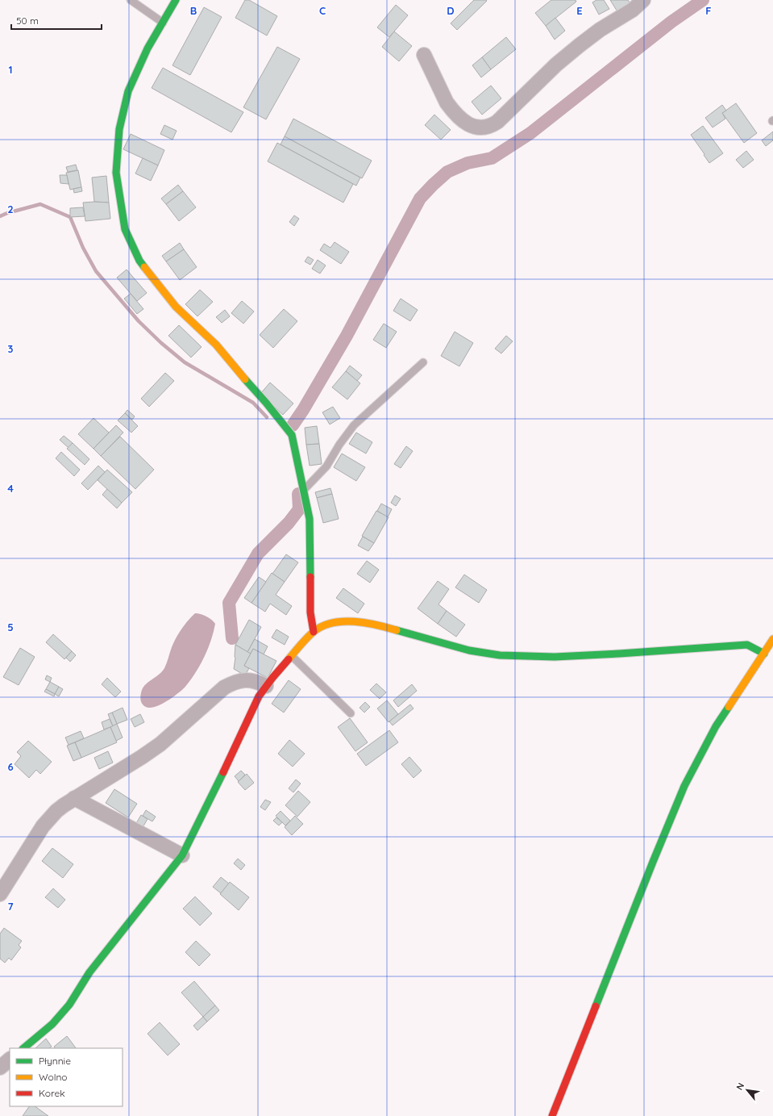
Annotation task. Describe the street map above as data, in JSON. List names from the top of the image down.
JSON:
{
  "legend": ["Płynnie", "Wolno", "Korek"],
  "scale_bar": "50 m",
  "north": "top left",
  "grid": {
    "columns": [
      "B",
      "C",
      "D",
      "E",
      "F"
    ],
    "rows": [
      "1",
      "2",
      "3",
      "4",
      "5",
      "6",
      "7"
    ]
  }
}
